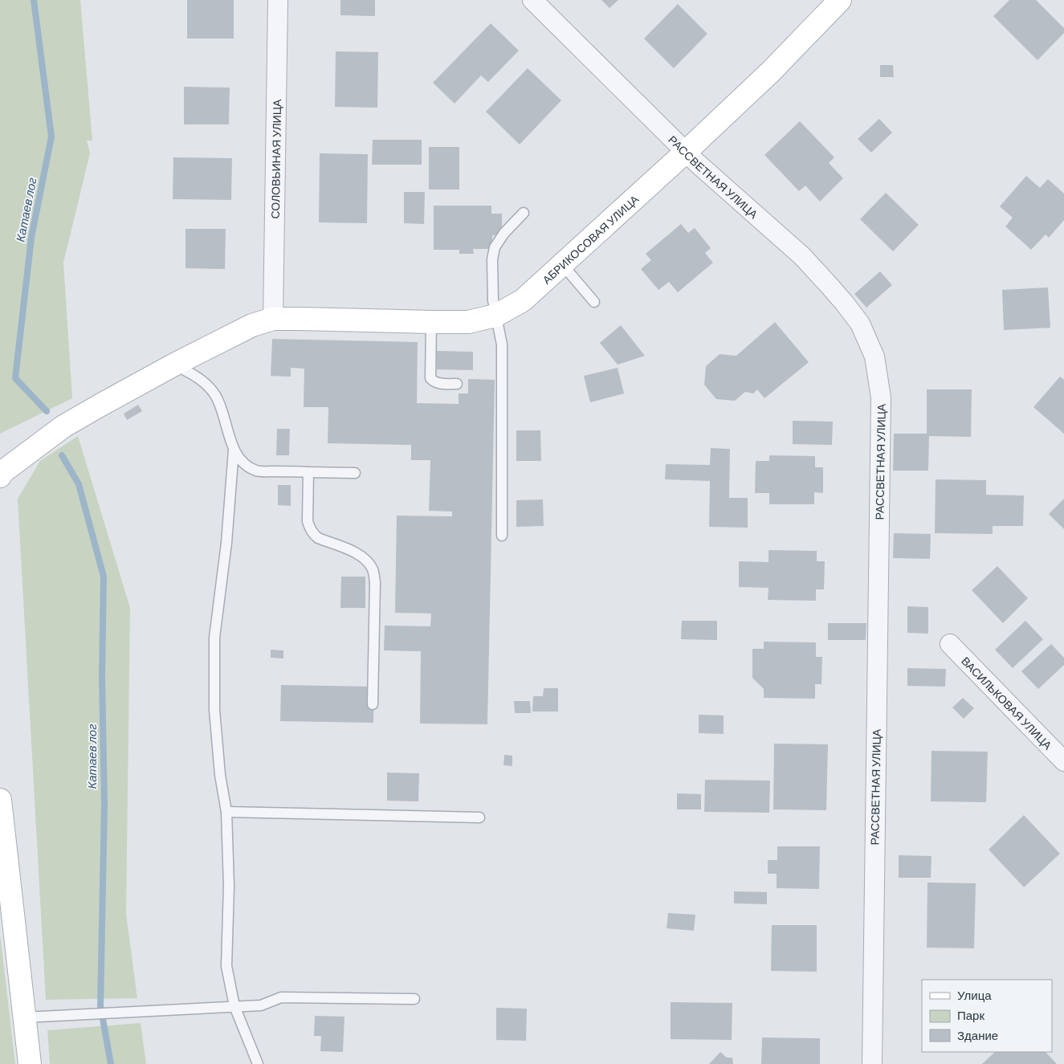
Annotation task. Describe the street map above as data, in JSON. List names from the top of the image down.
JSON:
{
  "streets": {
    "street": [
      "СОЛОВЬИНАЯ УЛИЦА",
      "РАССВЕТНАЯ УЛИЦА",
      "АБРИКОСОВАЯ УЛИЦА",
      "ВАСИЛЬКОВАЯ УЛИЦА"
    ]
  },
  "crossings": [
    ["СОЛОВЬИНАЯ УЛИЦА", "АБРИКОСОВАЯ УЛИЦА"],
    ["РАССВЕТНАЯ УЛИЦА", "АБРИКОСОВАЯ УЛИЦА"]
  ],
  "water": ["Катаев лог"],
  "legend": ["Улица", "Парк", "Здание"]
}
